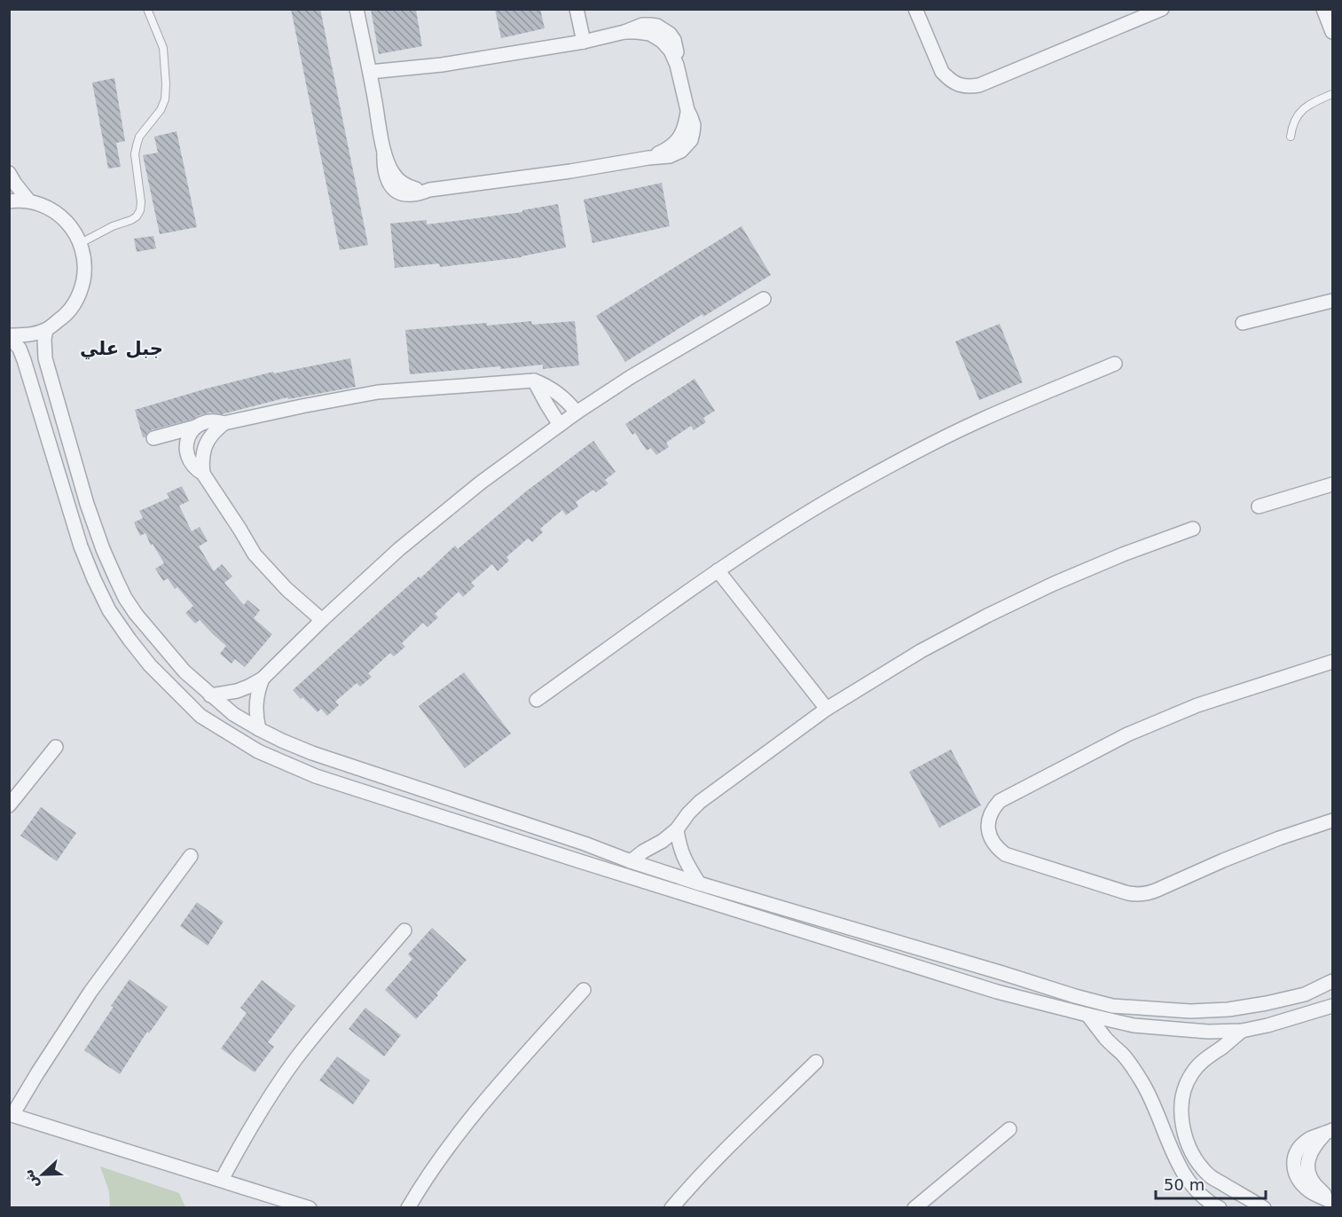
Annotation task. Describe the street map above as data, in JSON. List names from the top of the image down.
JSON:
{
  "districts": ["جبل علي"],
  "scale_bar": "50 m",
  "north": "left"
}
